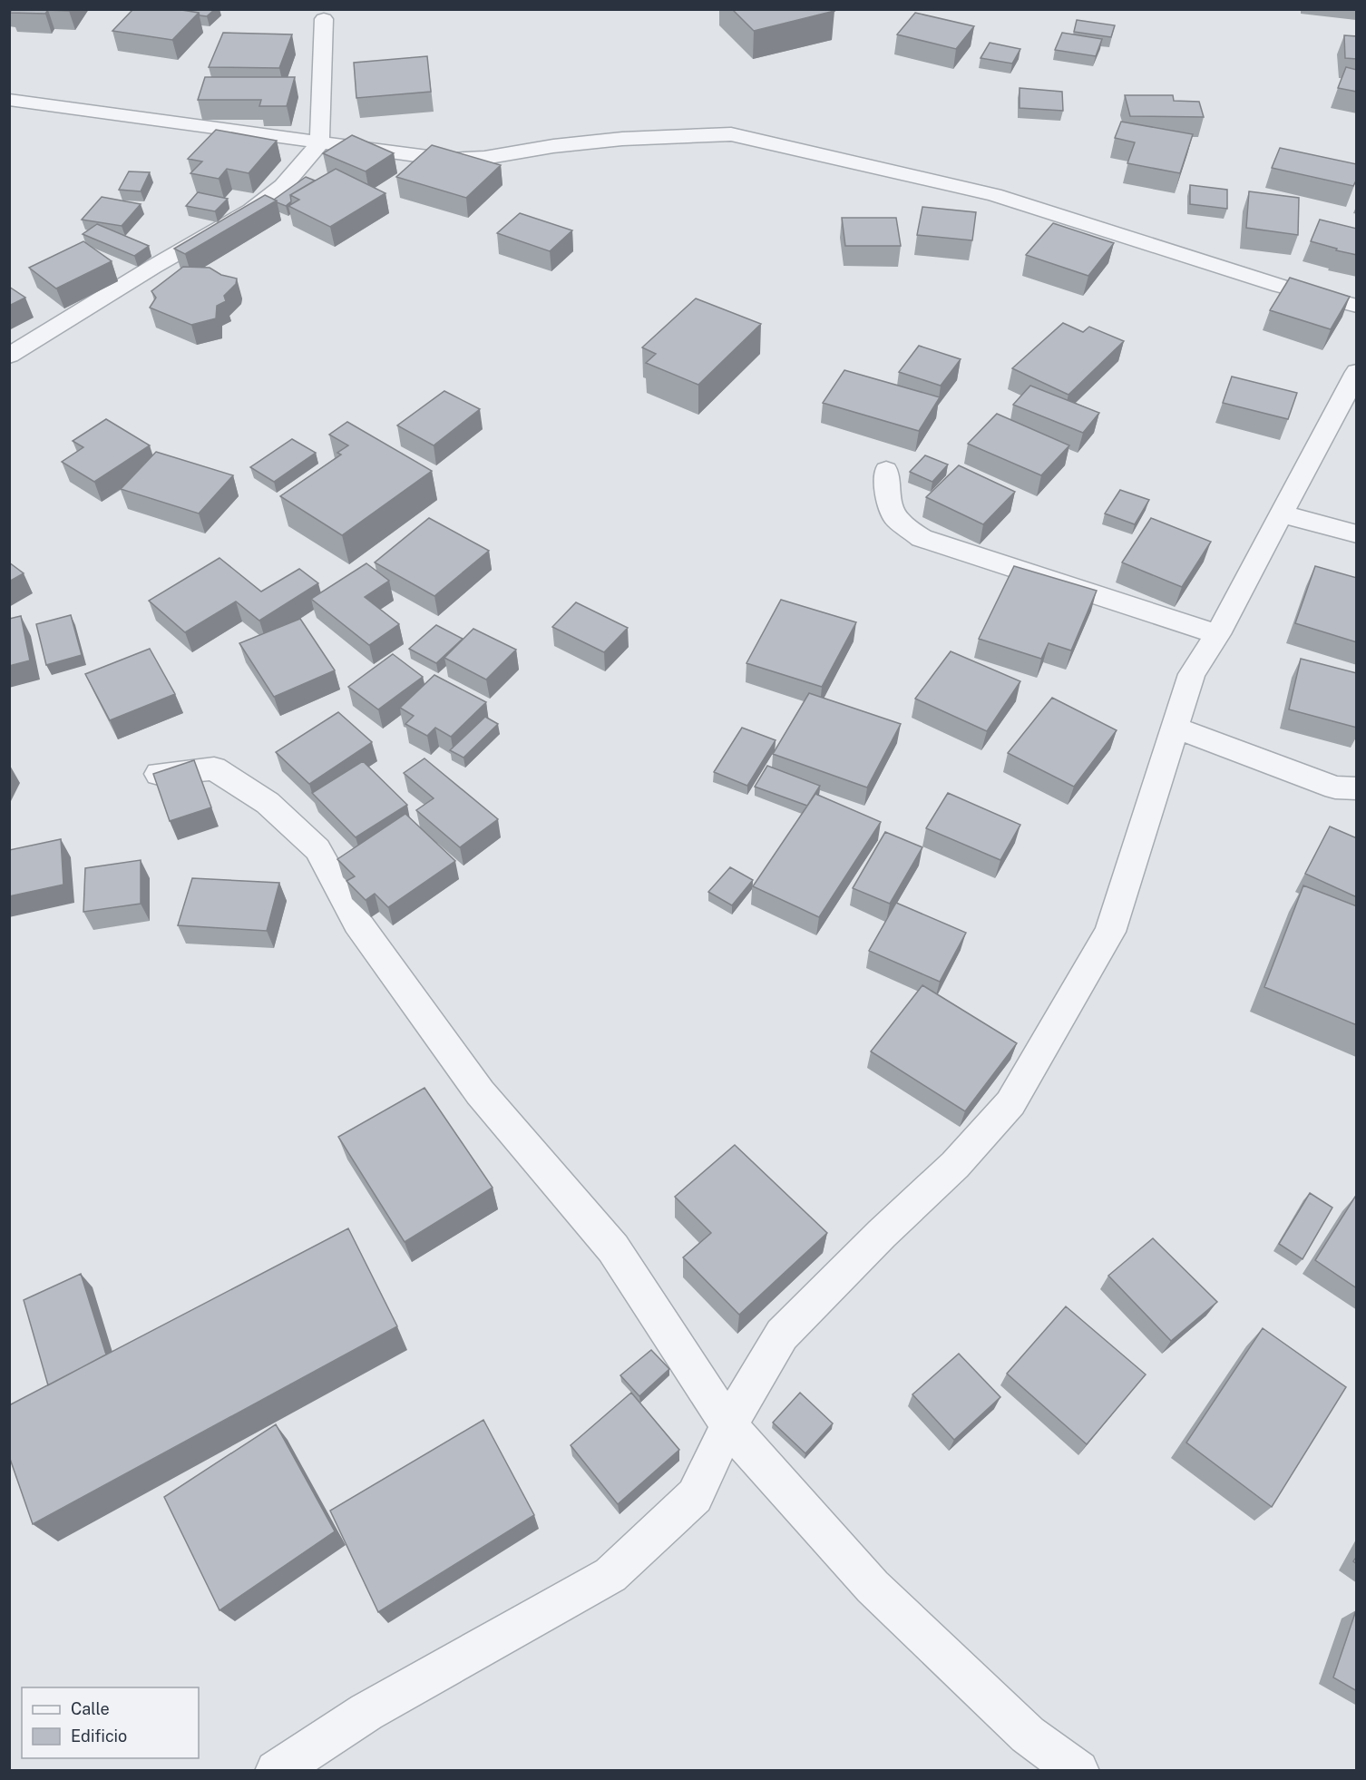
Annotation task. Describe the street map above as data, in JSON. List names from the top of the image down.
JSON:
{
  "legend": ["Calle", "Edificio"]
}
